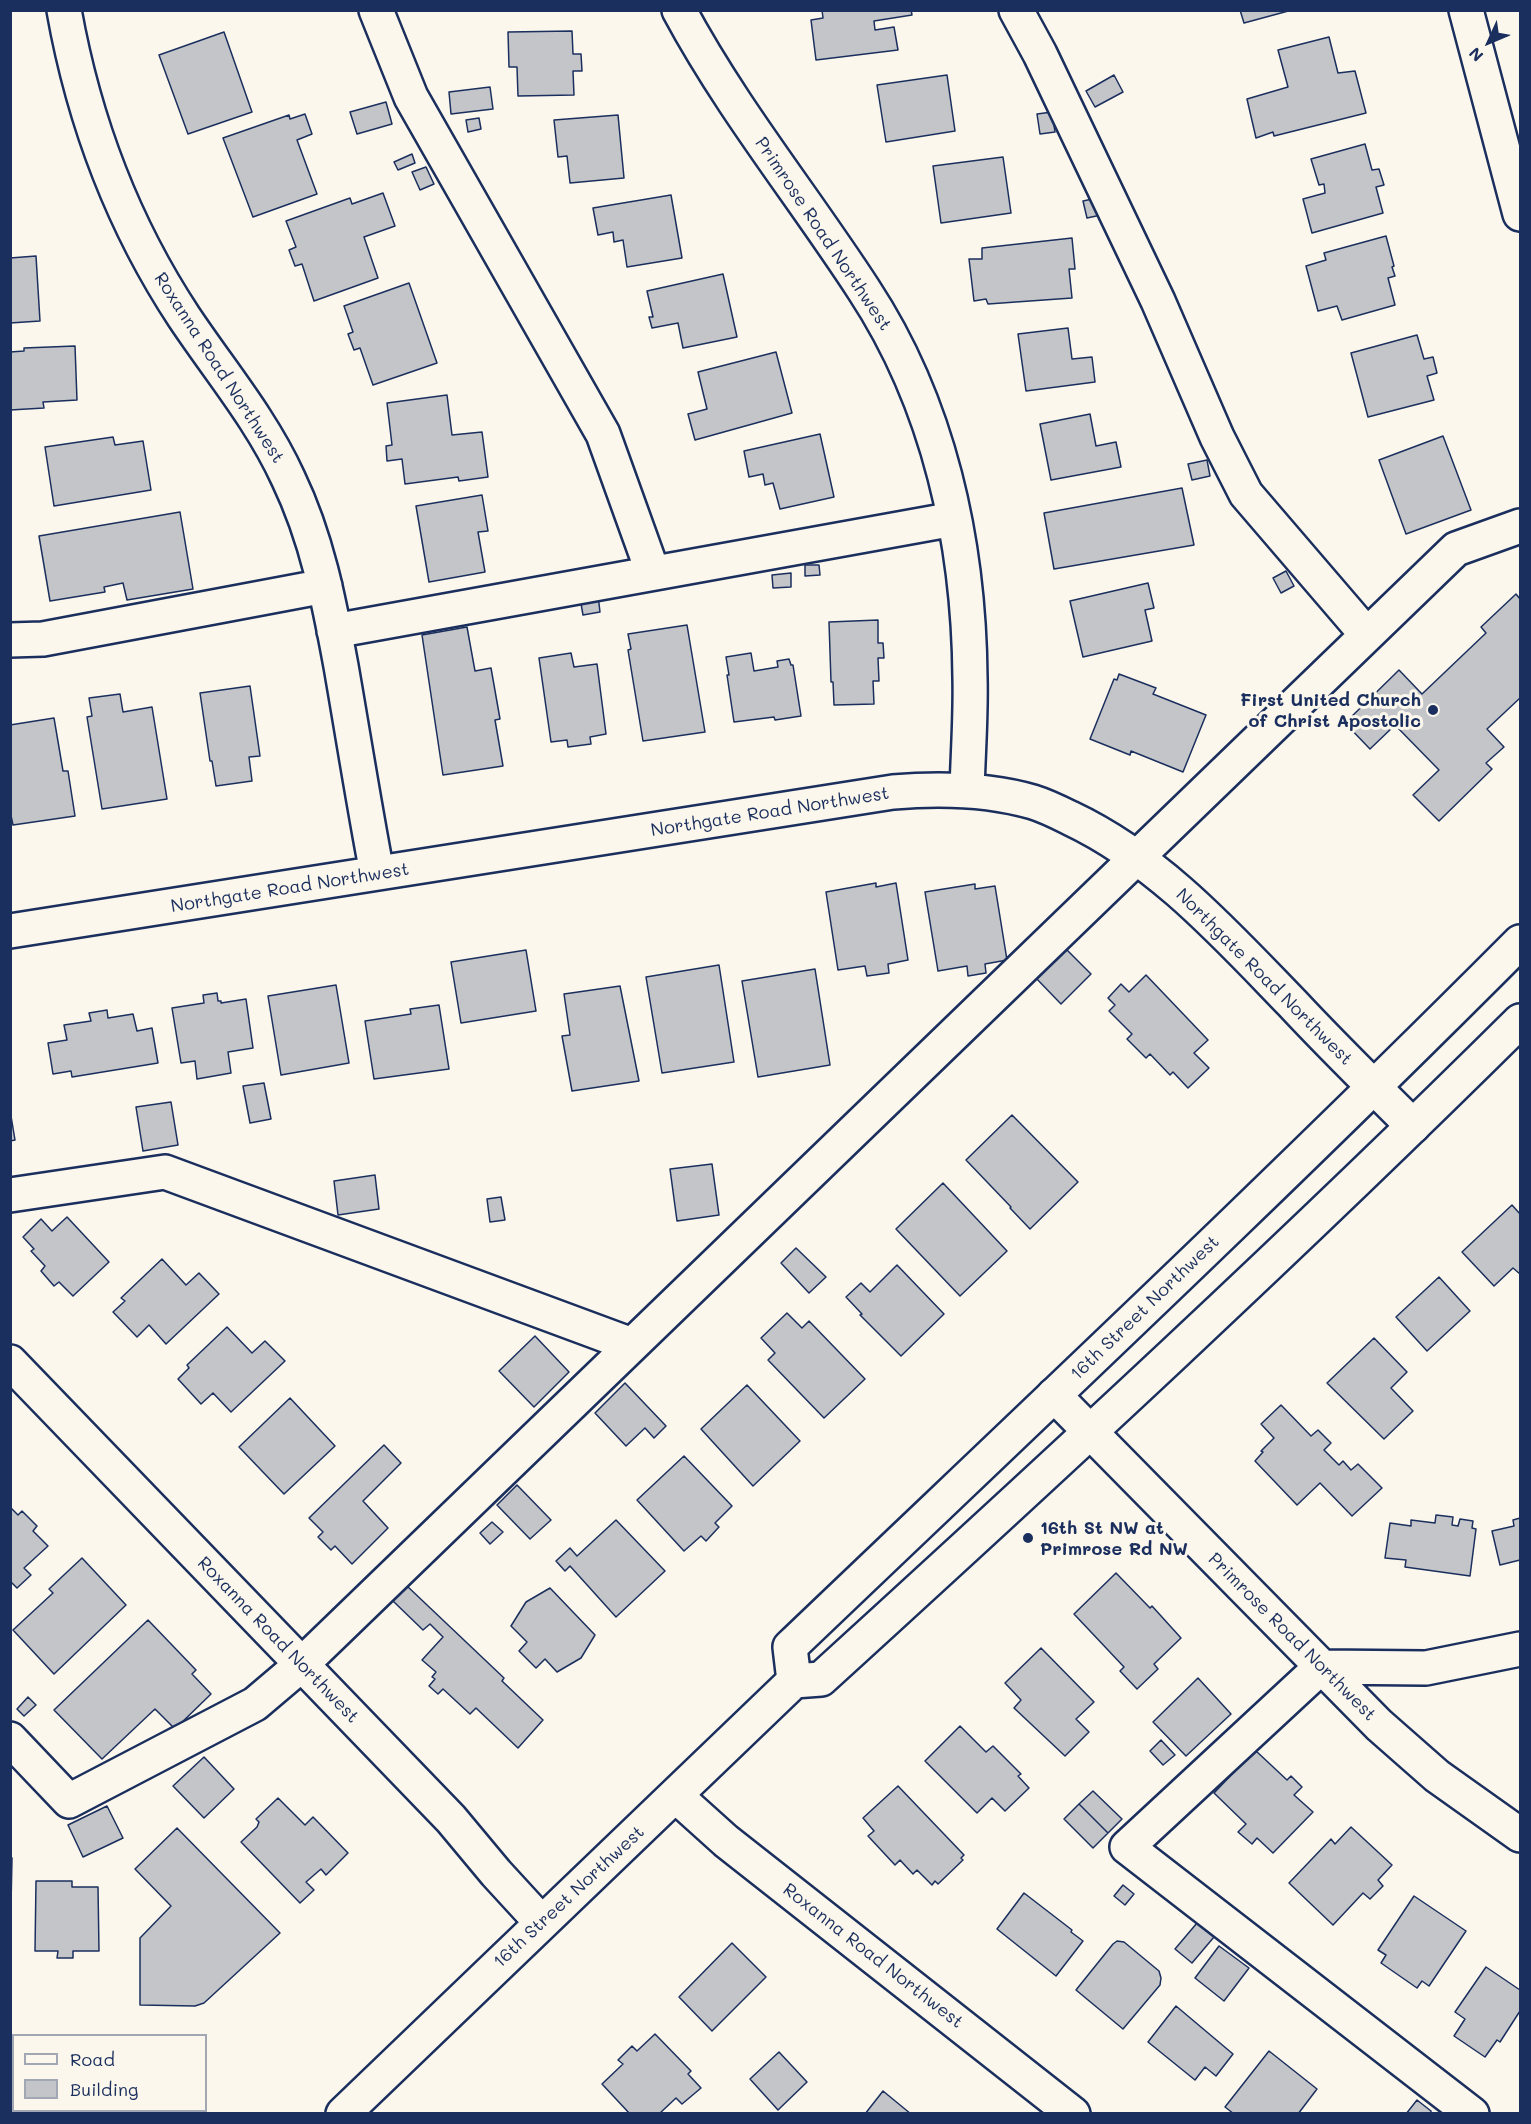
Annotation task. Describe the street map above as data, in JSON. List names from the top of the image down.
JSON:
{
  "streets": {
    "street": [
      "Primrose Road Northwest",
      "Roxanna Road Northwest",
      "Northgate Road Northwest",
      "16th Street Northwest"
    ]
  },
  "crossings": [
    ["Primrose Road Northwest", "Northgate Road Northwest"],
    ["Primrose Road Northwest", "16th Street Northwest"],
    ["Roxanna Road Northwest", "Northgate Road Northwest"],
    ["Roxanna Road Northwest", "16th Street Northwest"],
    ["Northgate Road Northwest", "16th Street Northwest"]
  ],
  "places": ["First United Church of Christ Apostolic", "16th St NW at Primrose Rd NW"],
  "legend": ["Road", "Building"],
  "north": "bottom left"
}
